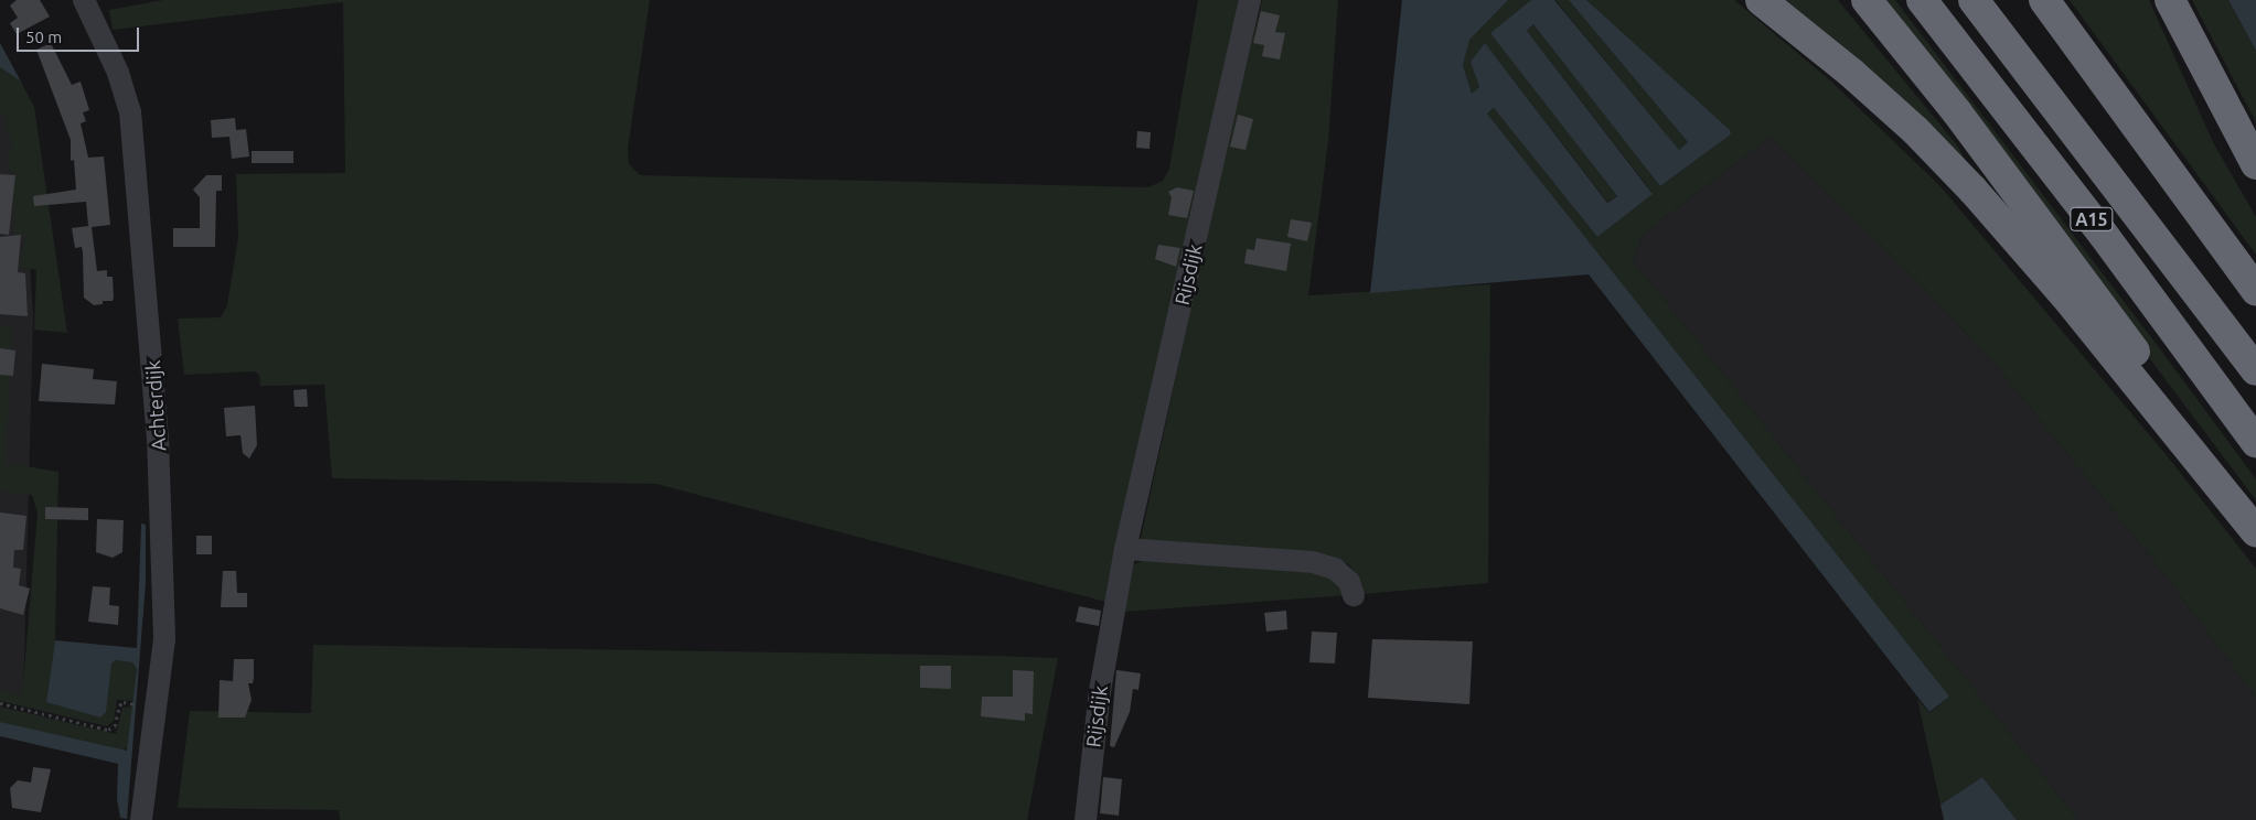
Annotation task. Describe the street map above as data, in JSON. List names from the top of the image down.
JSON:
{
  "streets": {
    "highway": ["A15"],
    "street": ["Rijsdijk", "Achterdijk"]
  },
  "scale_bar": "50 m"
}
